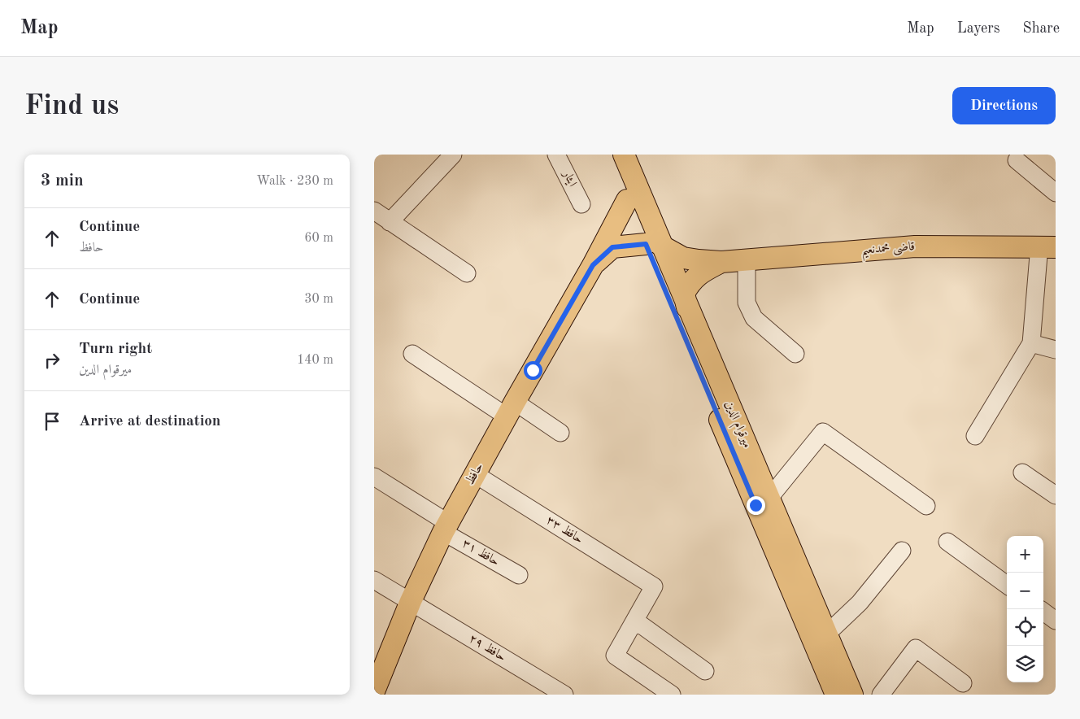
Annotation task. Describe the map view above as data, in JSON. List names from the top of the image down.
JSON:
{
  "streets": {
    "main road": ["قاضی محمدنعیم", "میرقوام الدین", "حافظ"],
    "street": [
      "ایثار",
      "حافظ ۳۳",
      "حافظ ۳۱",
      "حافظ ۲۹"
    ]
  },
  "crossings": [
    ["قاضی محمدنعیم", "میرقوام الدین"],
    ["میرقوام الدین", "حافظ"],
    ["حافظ", "حافظ ۳۳"],
    ["حافظ", "حافظ ۳۱"],
    ["حافظ", "حافظ ۲۹"]
  ],
  "page": {
    "header": "Map",
    "nav": ["Map", "Layers", "Share"],
    "buttons": "Directions",
    "title": "Find us",
    "heading": ["3 min", "Walk · 230 m"],
    "list": [
      ["Continue", "حافظ", "60 m"],
      ["Continue", "30 m"],
      ["Turn right", "میرقوام الدین", "140 m"],
      "Arrive at destination"
    ],
    "map_buttons": ["+", "−"]
  }
}
